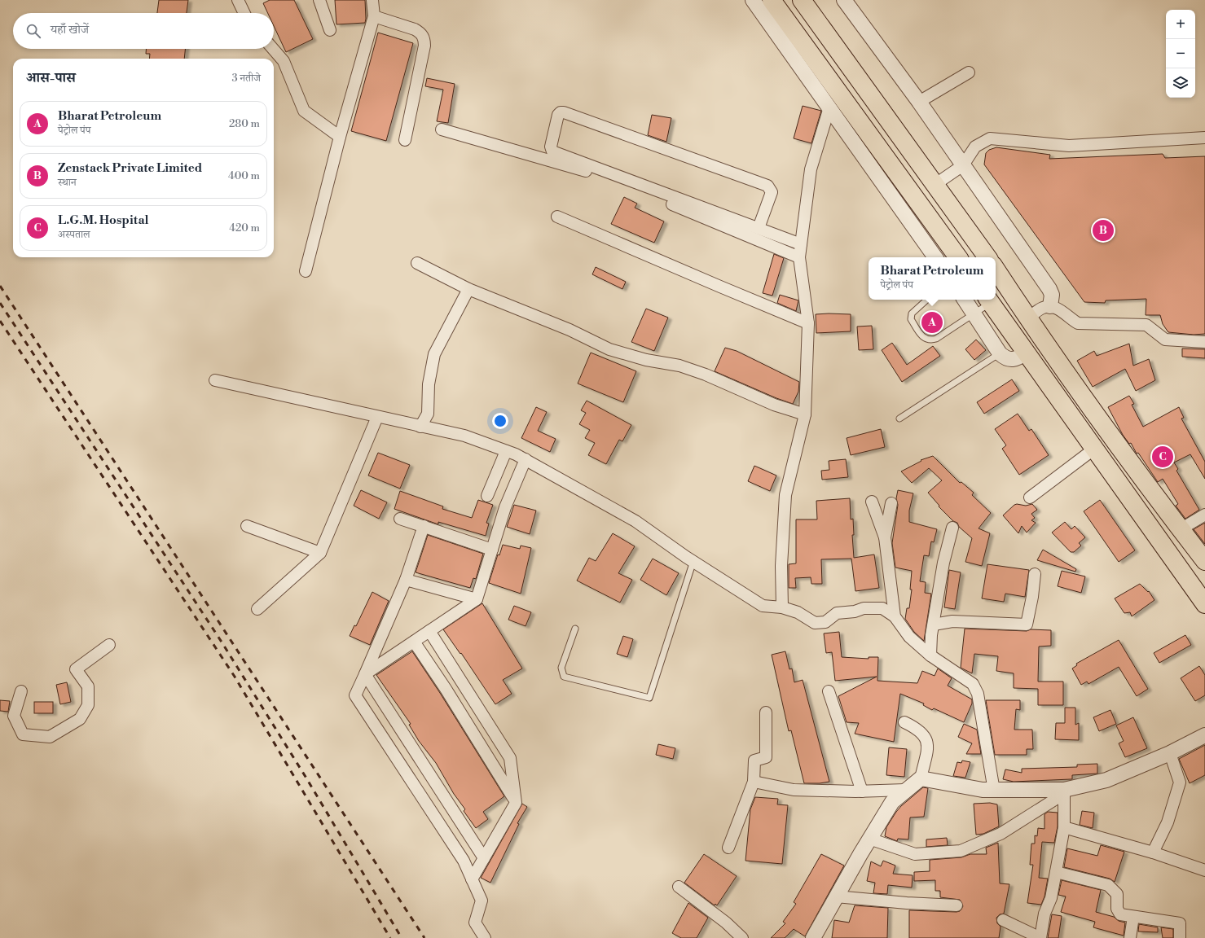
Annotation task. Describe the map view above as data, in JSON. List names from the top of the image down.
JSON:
{
  "page": {
    "map_buttons": ["+", "−"],
    "search": "यहाँ खोजें",
    "heading": ["आस-पास", "3 नतीजे"],
    "list": [
      {
        "mark": "A",
        "name": "Bharat Petroleum",
        "note": "पेट्रोल पंप",
        "value": "280 m"
      },
      {
        "mark": "B",
        "name": "Zenstack Private Limited",
        "note": "स्थान",
        "value": "400 m"
      },
      {
        "mark": "C",
        "name": "L.G.M. Hospital",
        "note": "अस्पताल",
        "value": "420 m"
      }
    ],
    "pins": ["B", "A", "C"],
    "popup": ["Bharat Petroleum", "पेट्रोल पंप"]
  }
}
